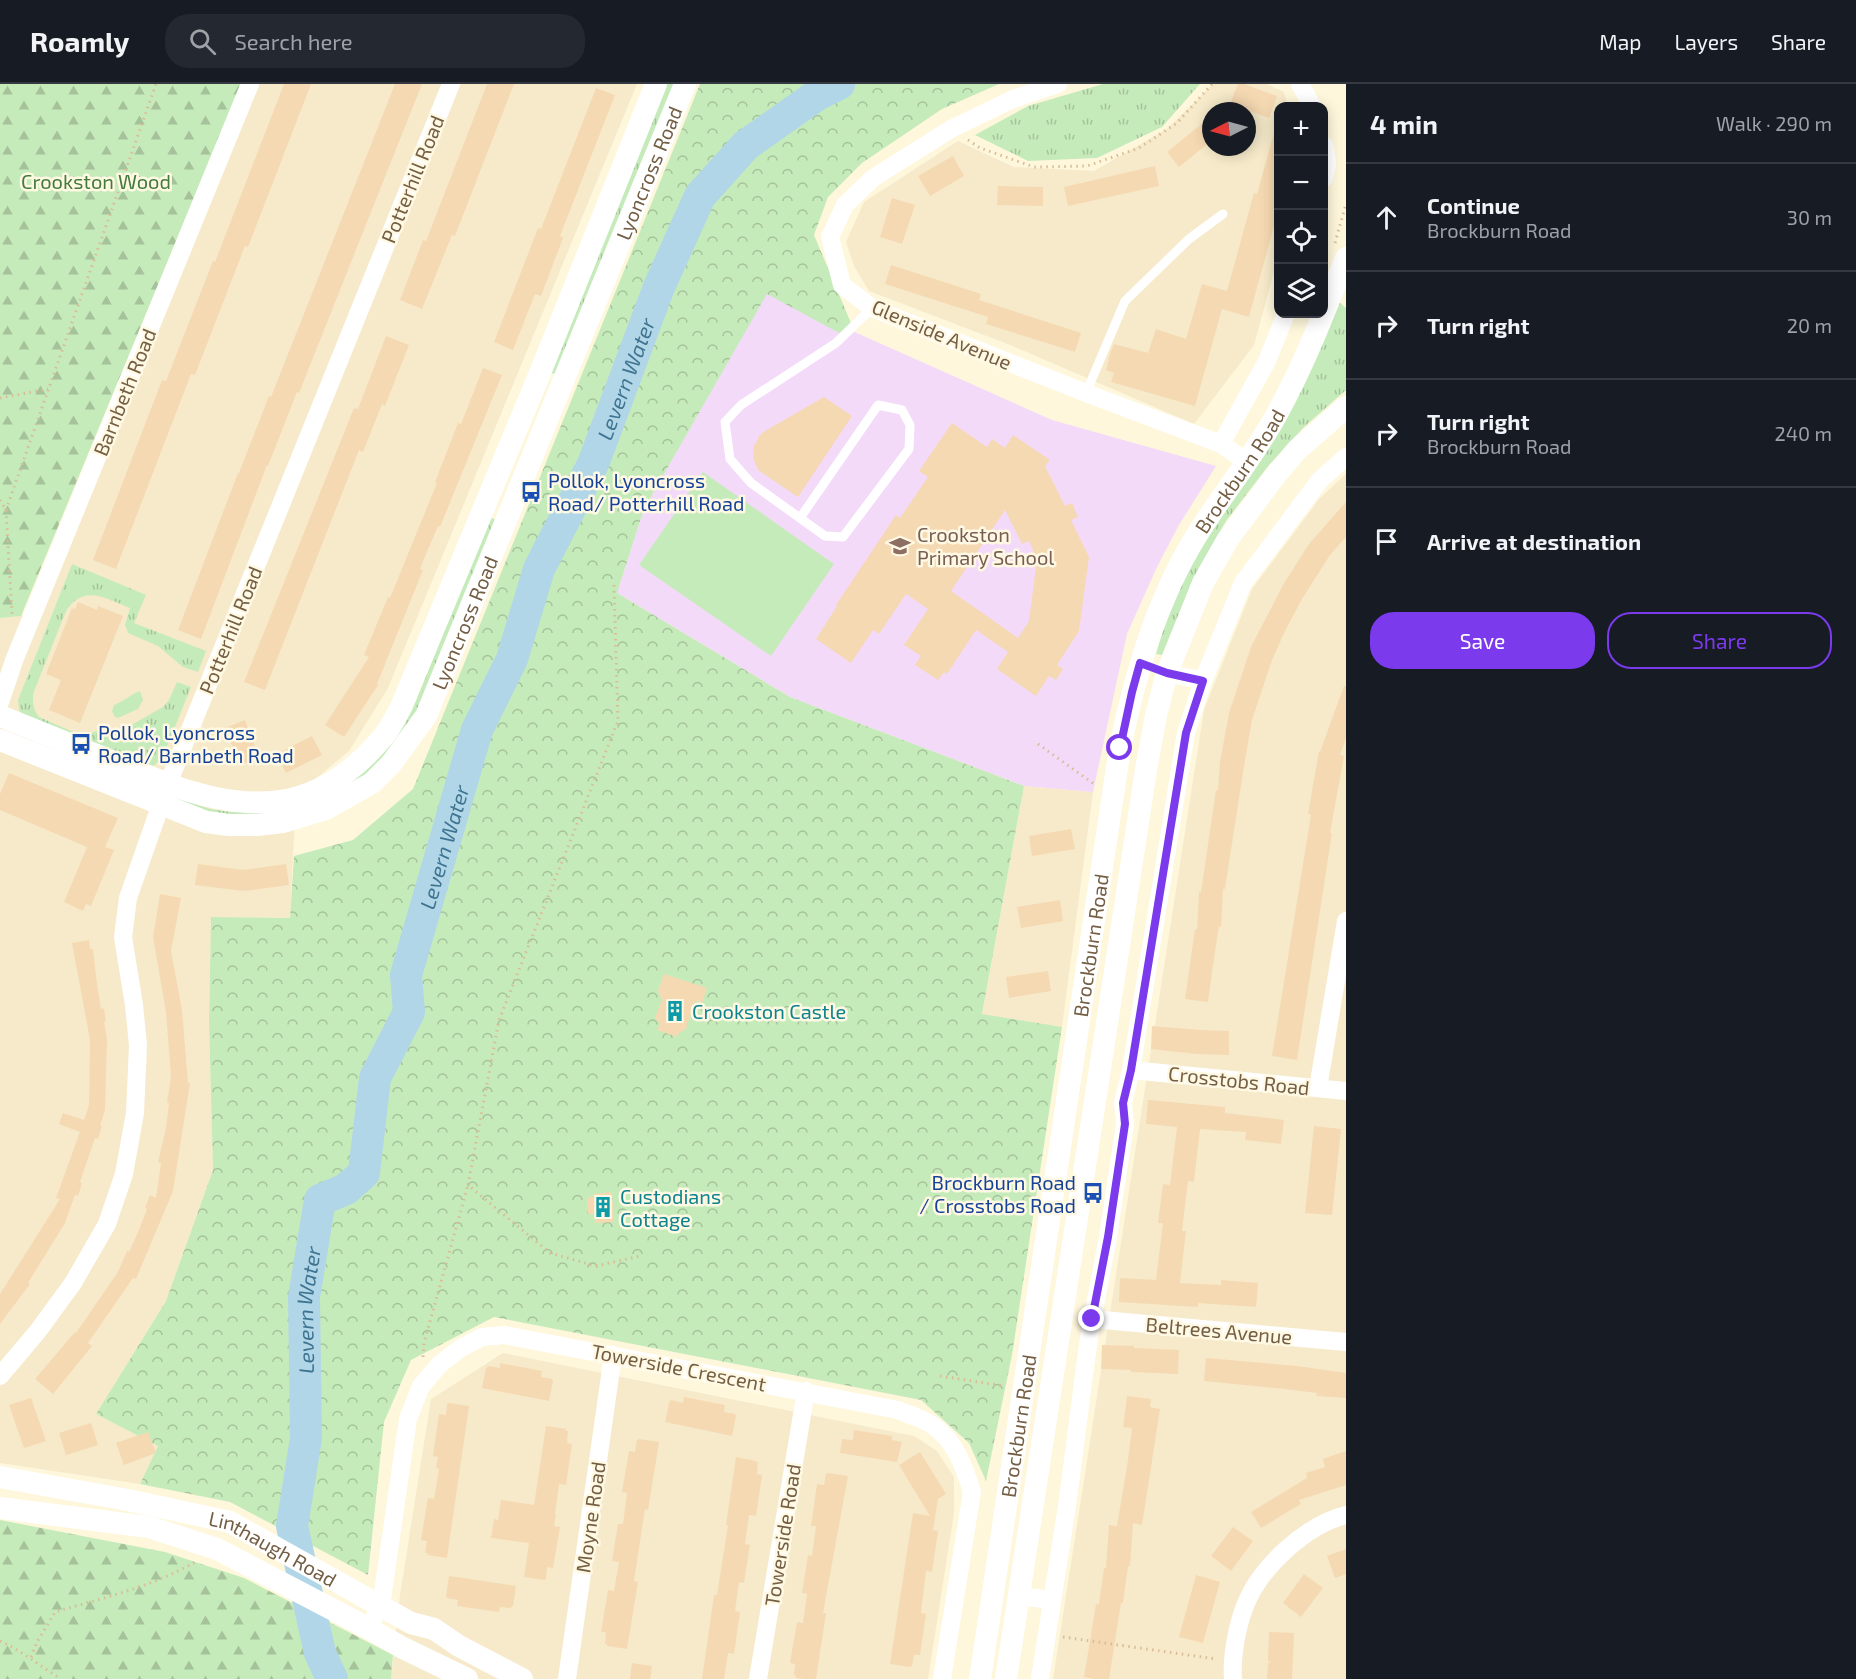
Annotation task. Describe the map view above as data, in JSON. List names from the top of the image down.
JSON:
{
  "streets": {
    "street": [
      "Lyoncross Road",
      "Potterhill Road",
      "Glenside Avenue",
      "Barnbeth Road",
      "Brockburn Road",
      "Crosstobs Road",
      "Beltrees Avenue",
      "Towerside Crescent",
      "Moyne Road",
      "Towerside Road",
      "Linthaugh Road"
    ]
  },
  "crossings": [
    ["Lyoncross Road", "Potterhill Road"],
    ["Glenside Avenue", "Brockburn Road"],
    ["Towerside Crescent", "Moyne Road"],
    ["Towerside Crescent", "Towerside Road"],
    ["Towerside Crescent", "Linthaugh Road"]
  ],
  "water": ["Levern Water"],
  "parks": ["Crookston Wood"],
  "places": {
    "bus stop": ["Pollok, Lyoncross Road/ Potterhill Road", "Pollok, Lyoncross Road/ Barnbeth Road", "Brockburn Road / Crosstobs Road"],
    "school or university": ["Crookston Primary School"],
    "building": ["Crookston Castle", "Custodians Cottage"]
  },
  "north": "left",
  "page": {
    "header": "Roamly",
    "search": "Search here",
    "nav": ["Map", "Layers", "Share"],
    "heading": ["4 min", "Walk · 290 m"],
    "map_buttons": ["+", "−"],
    "list": [
      ["Continue", "Brockburn Road", "30 m"],
      ["Turn right", "20 m"],
      ["Turn right", "Brockburn Road", "240 m"],
      "Arrive at destination"
    ],
    "buttons": ["Save", "Share"]
  }
}
